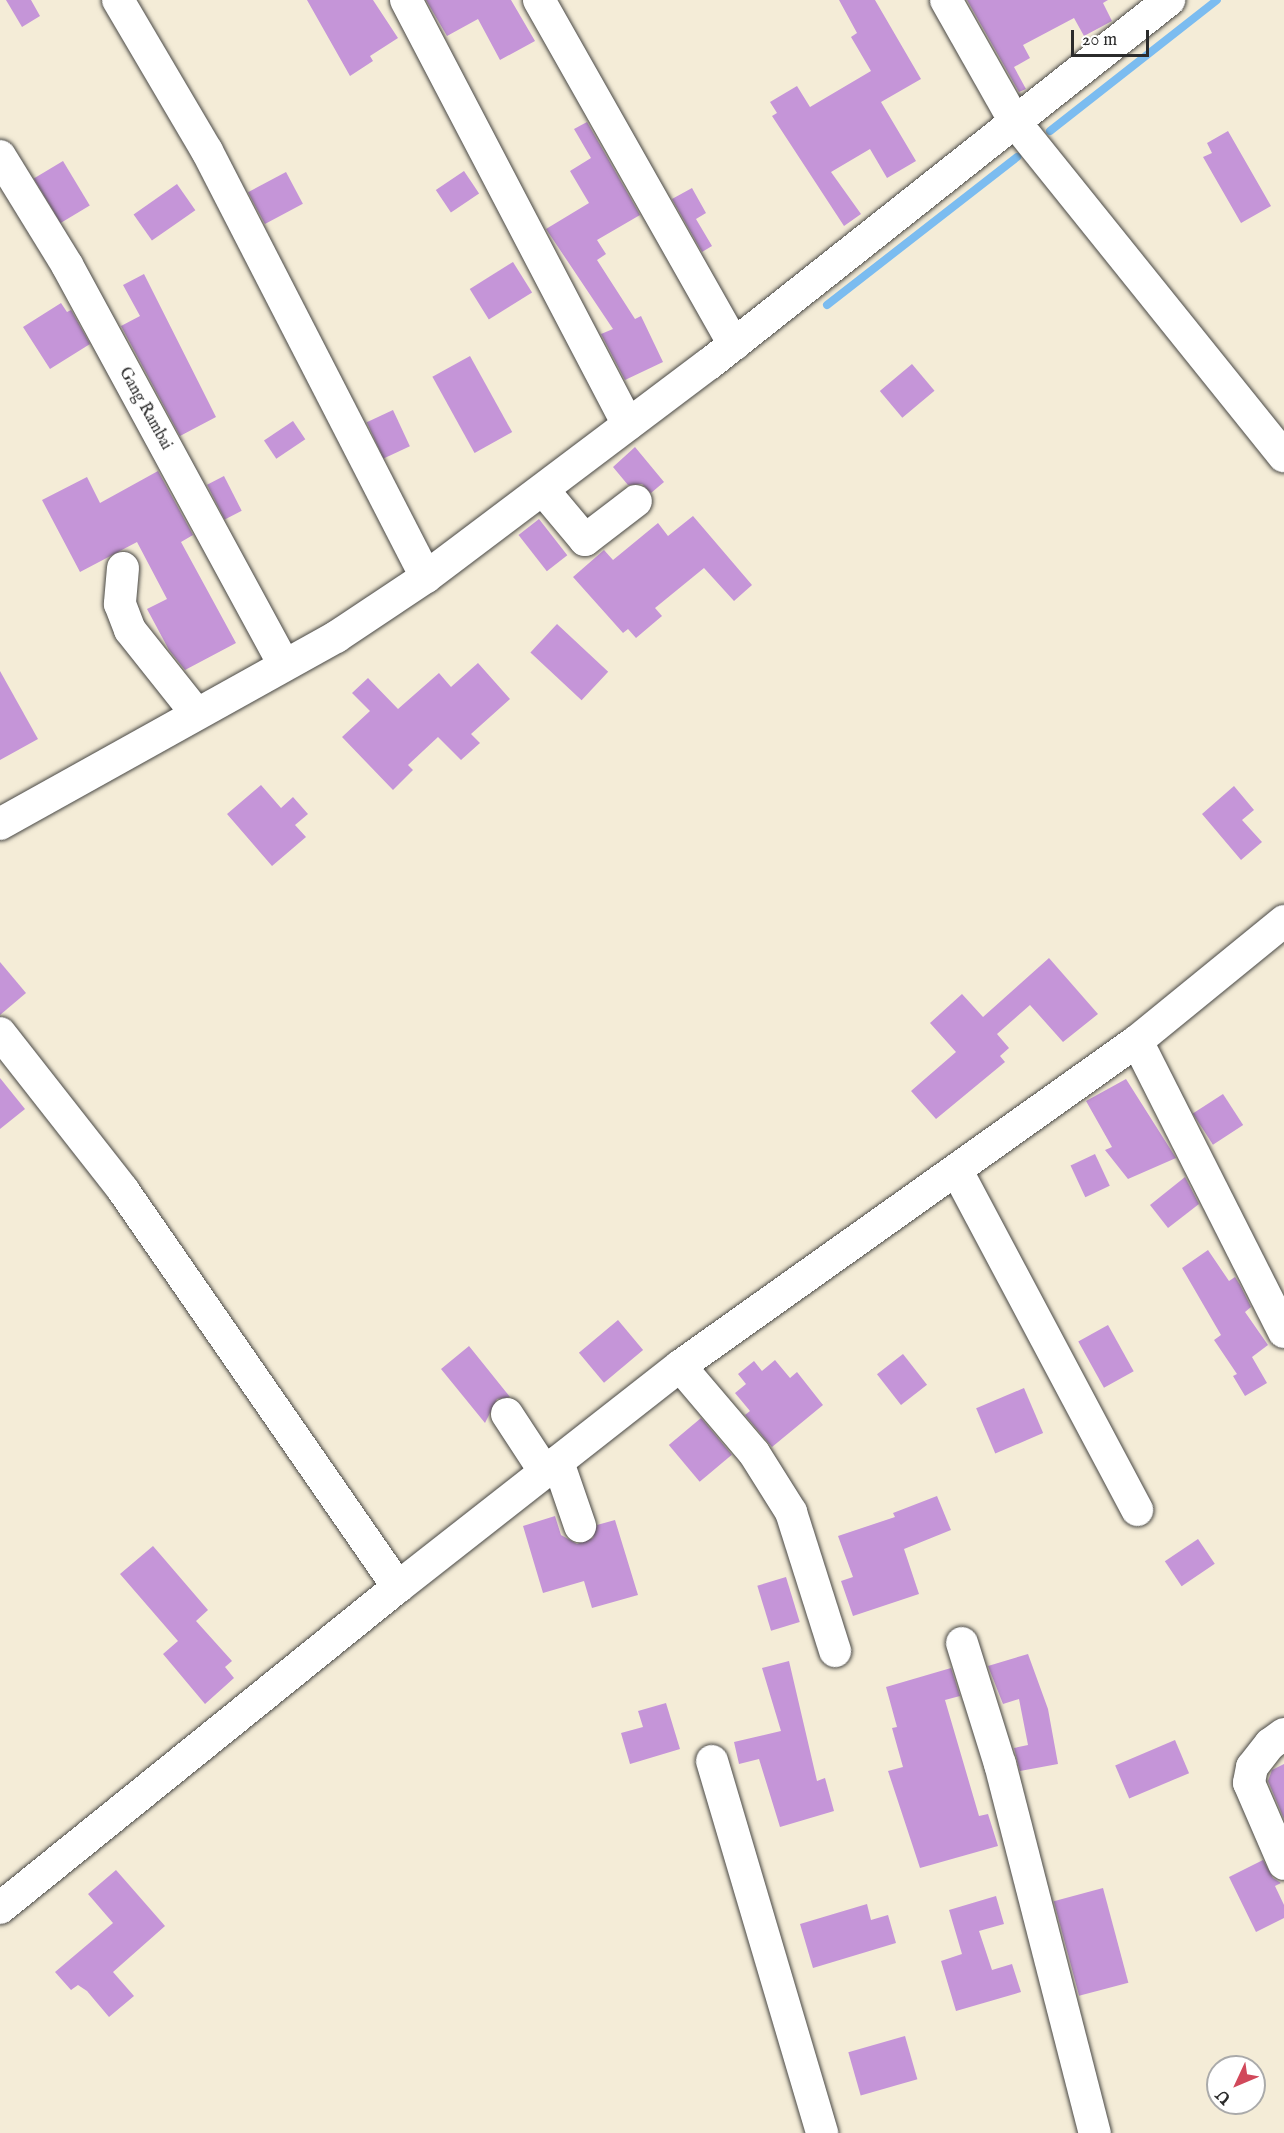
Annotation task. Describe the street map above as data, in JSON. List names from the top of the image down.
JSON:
{
  "streets": {
    "street": ["Gang Rambai"]
  },
  "scale_bar": "20 m",
  "north": "bottom left"
}
